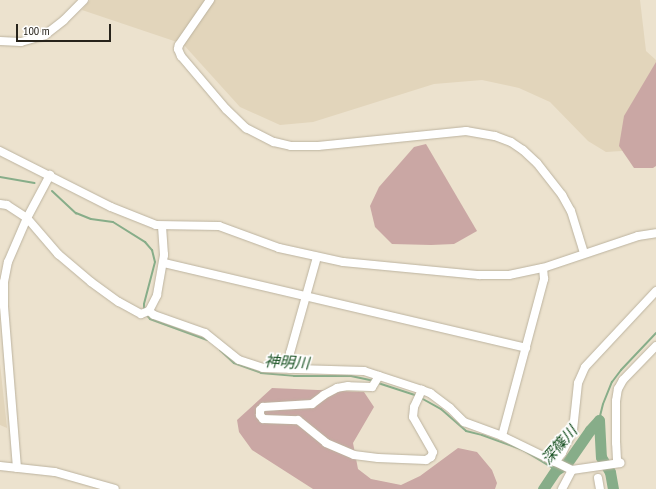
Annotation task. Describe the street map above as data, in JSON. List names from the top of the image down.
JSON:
{
  "water": ["神明川", "深篠川"],
  "scale_bar": "100 m"
}
